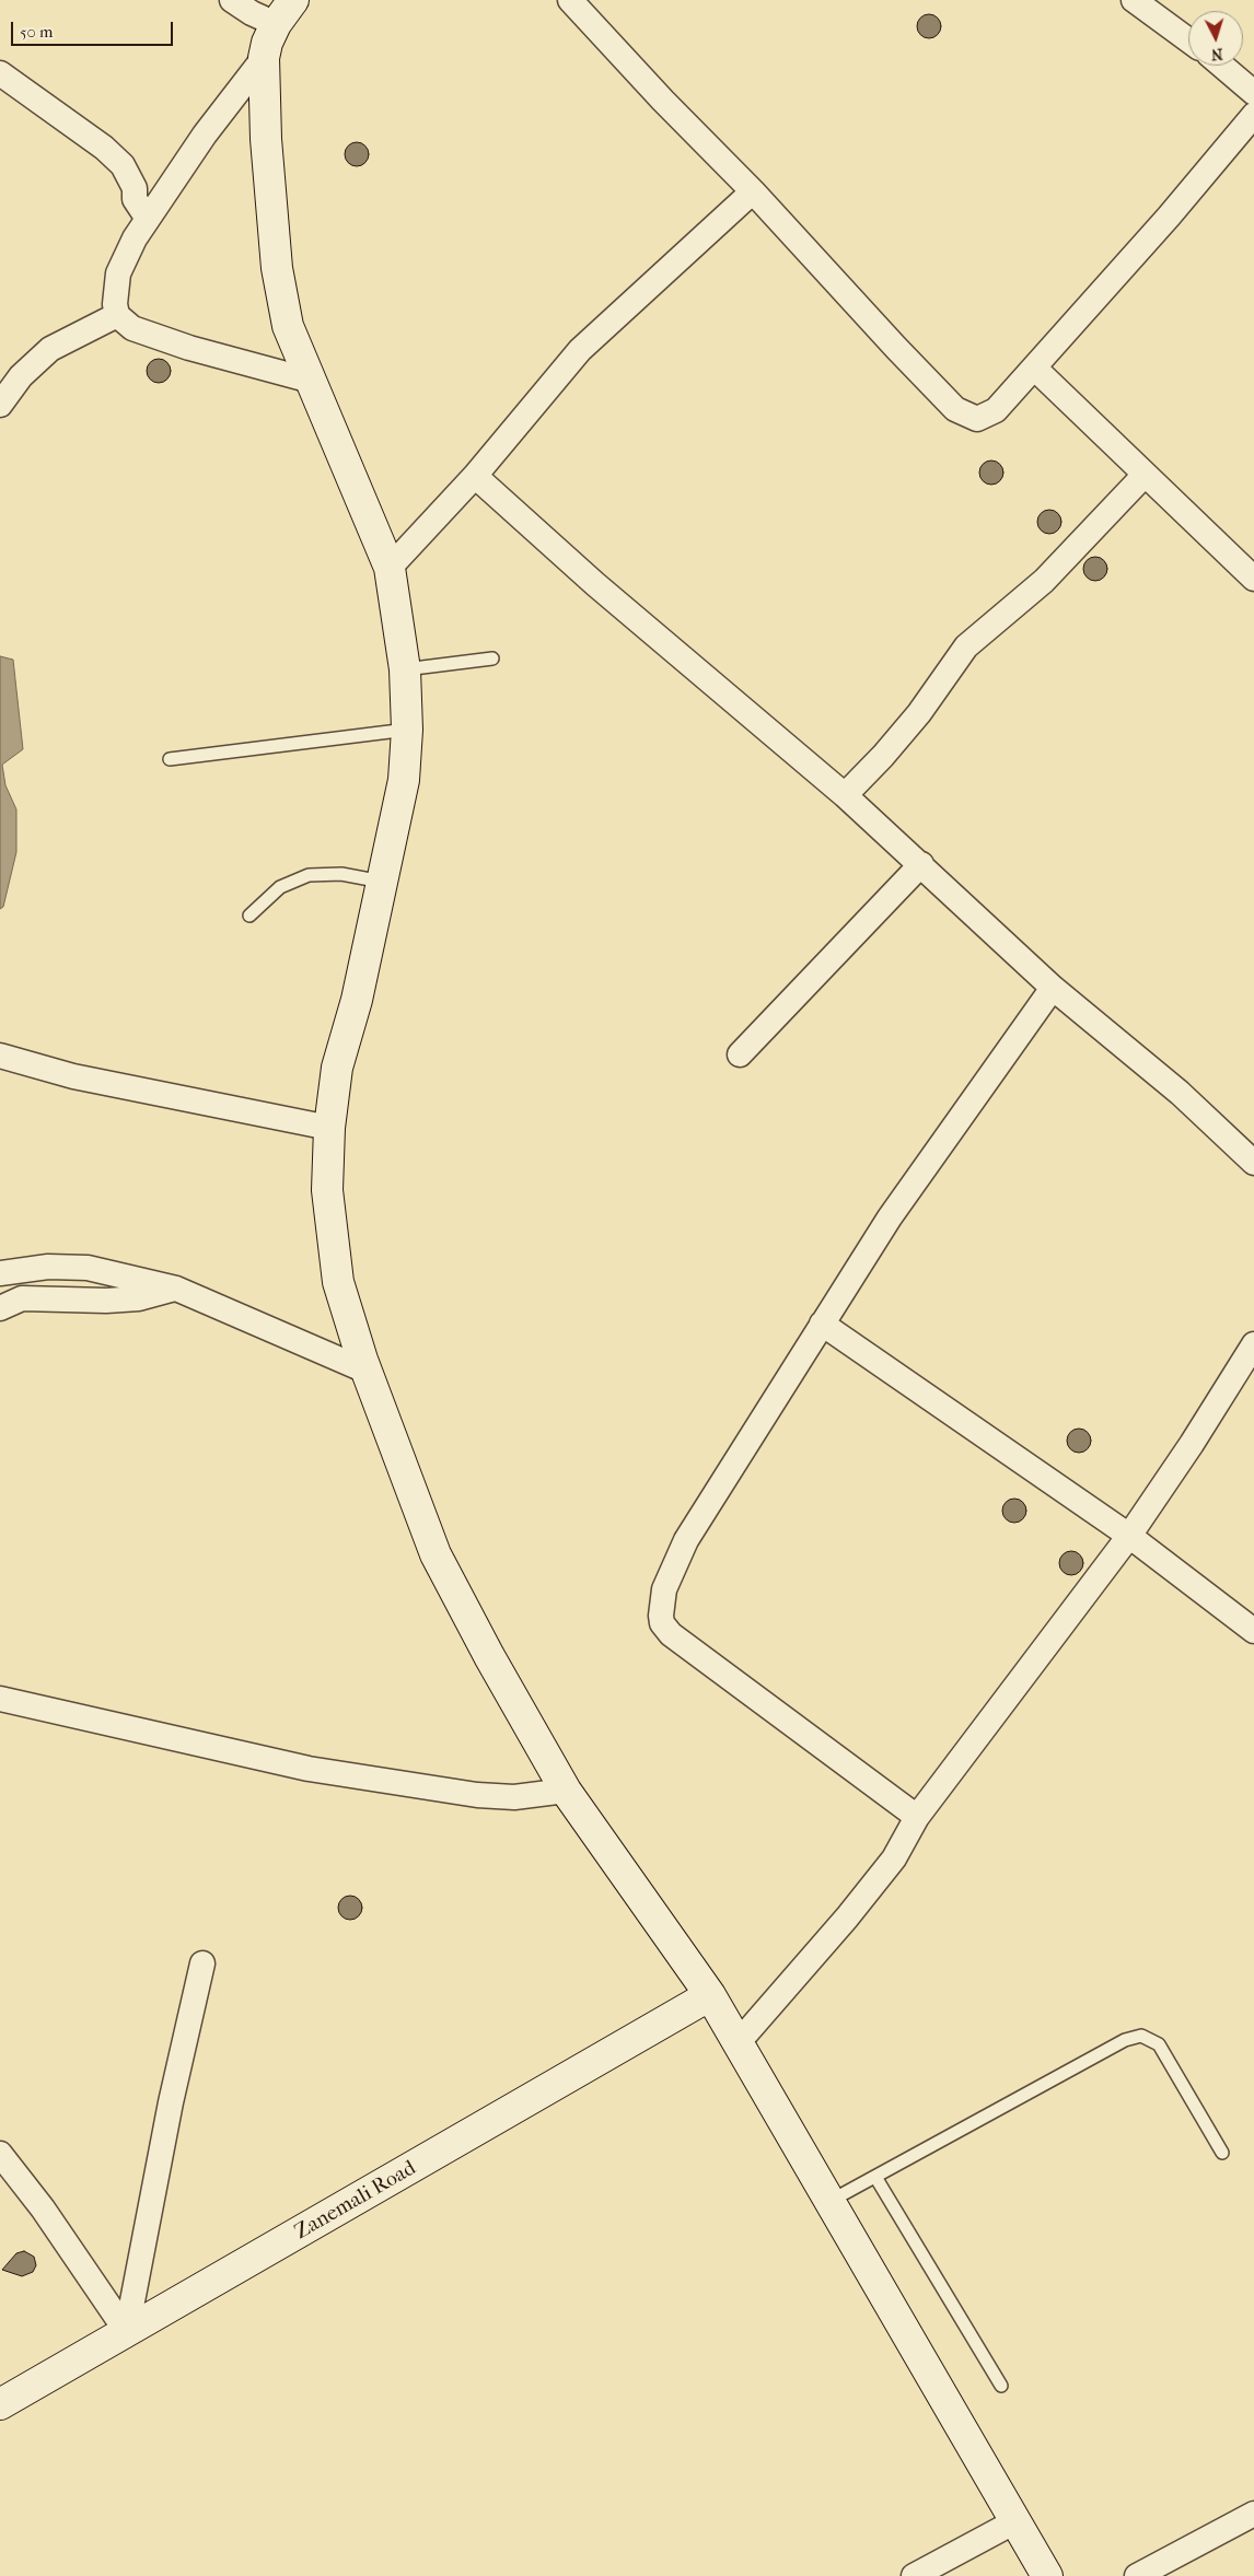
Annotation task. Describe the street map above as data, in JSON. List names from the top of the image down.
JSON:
{
  "streets": {
    "street": ["Zanemali Road"]
  },
  "scale_bar": "50 m",
  "north": "bottom"
}
